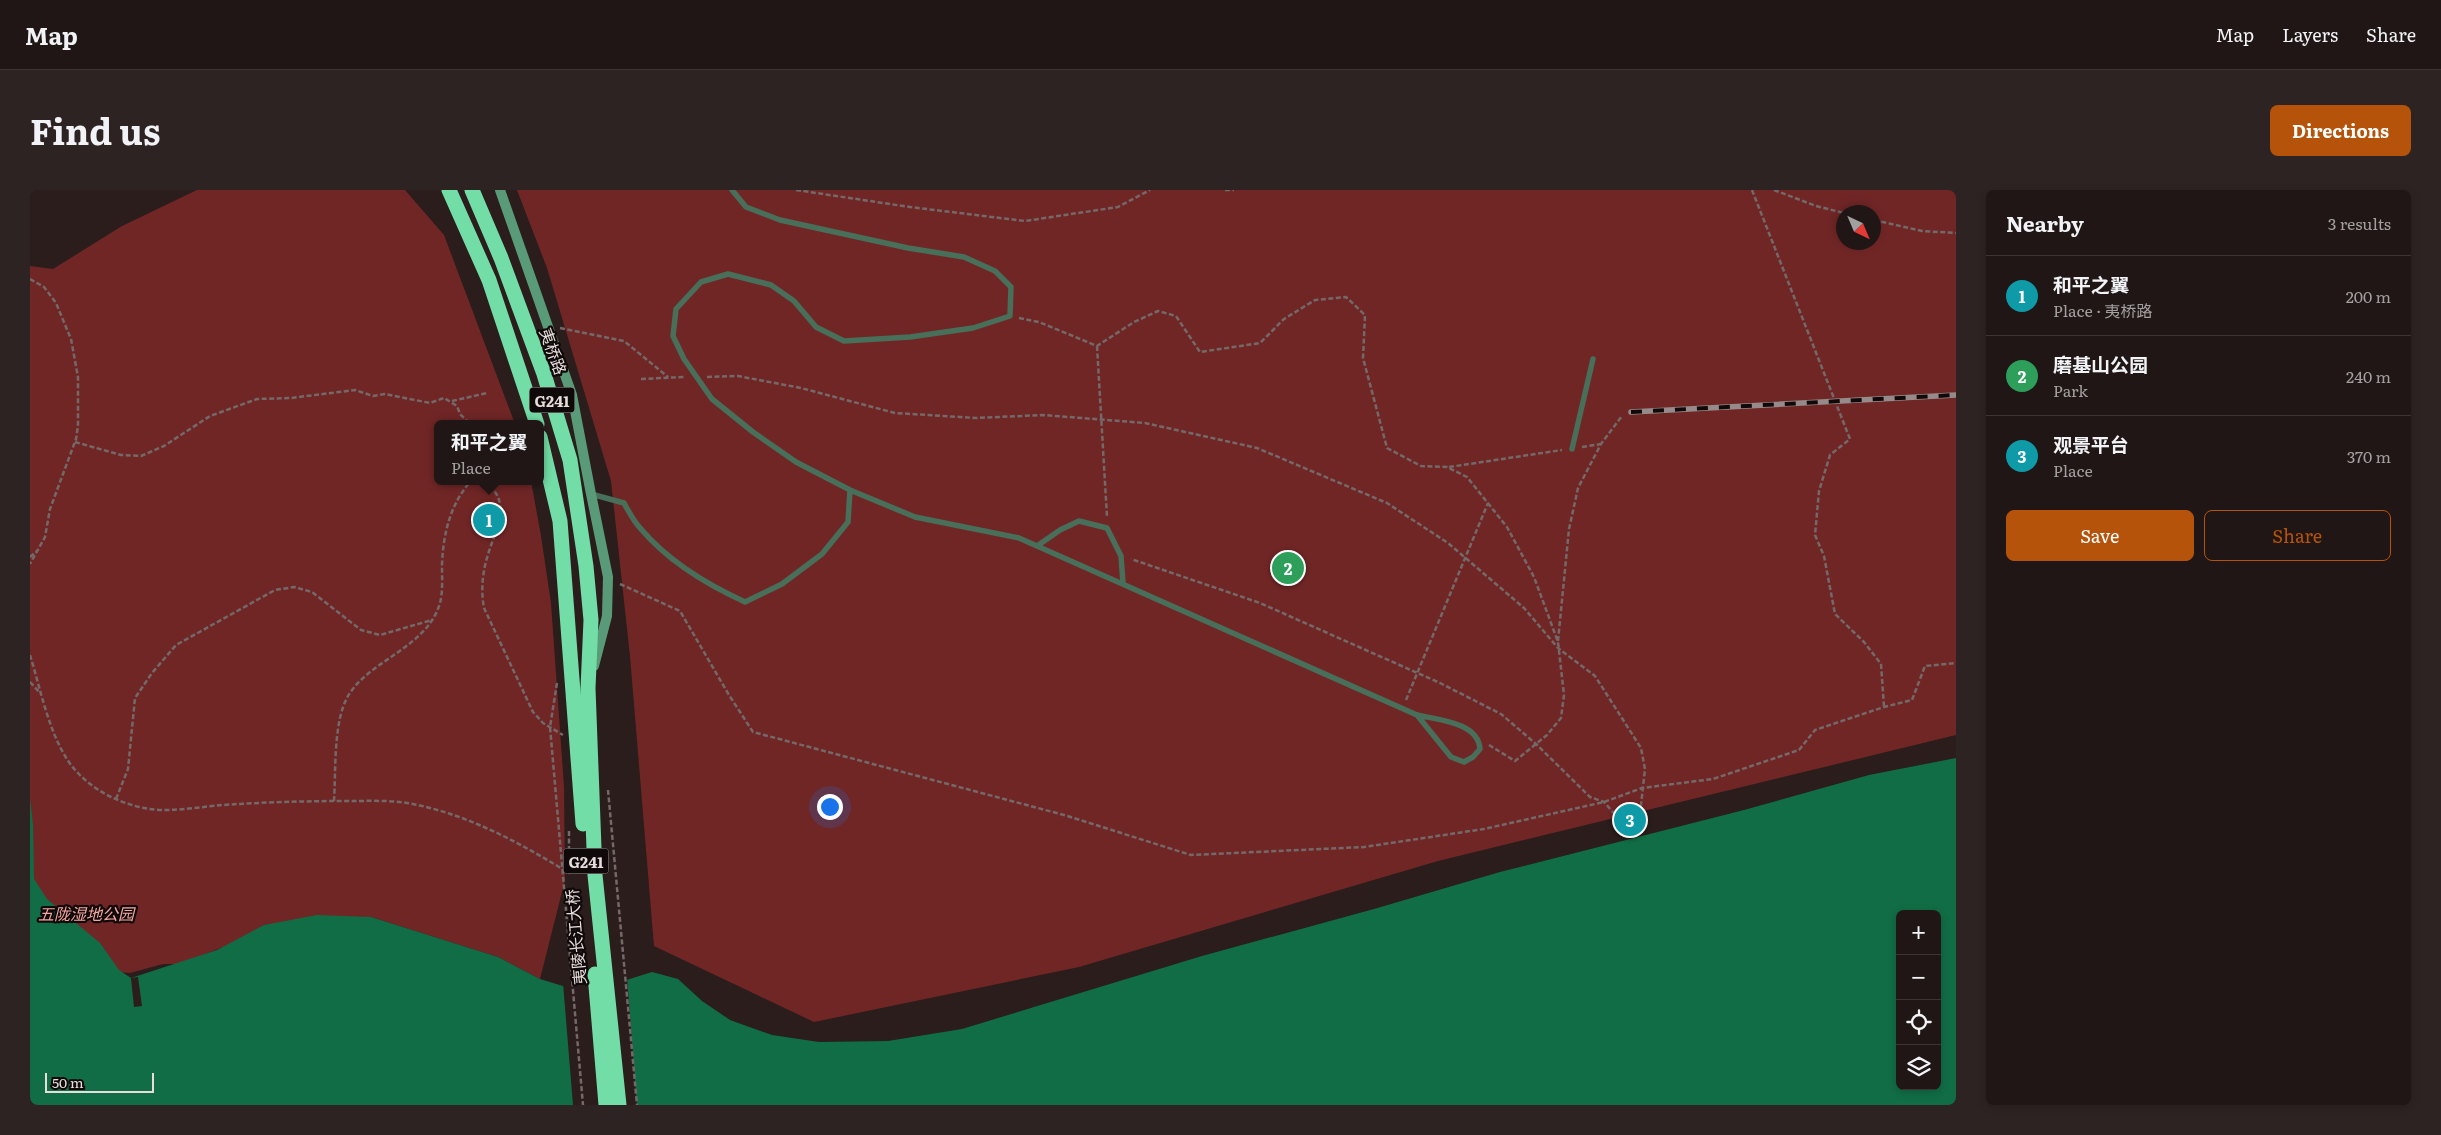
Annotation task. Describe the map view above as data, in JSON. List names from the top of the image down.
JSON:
{
  "streets": {
    "highway": ["夷桥路", "G241", "夷陵长江大桥"]
  },
  "crossings": [
    ["夷桥路", "夷陵长江大桥"]
  ],
  "parks": ["五陇湿地公园"],
  "scale_bar": "50 m",
  "north": "bottom right",
  "page": {
    "header": "Map",
    "nav": ["Map", "Layers", "Share"],
    "title": "Find us",
    "buttons": [
      "Directions",
      ["Save", "Share"]
    ],
    "heading": ["Nearby", "3 results"],
    "list": [
      {
        "mark": "1",
        "name": "和平之翼",
        "note": "Place · 夷桥路",
        "value": "200 m"
      },
      {
        "mark": "2",
        "name": "磨基山公园",
        "note": "Park",
        "value": "240 m"
      },
      {
        "mark": "3",
        "name": "观景平台",
        "note": "Place",
        "value": "370 m"
      }
    ],
    "popup": ["和平之翼", "Place"],
    "pins": ["1", "2", "3"],
    "map_buttons": ["+", "−"],
    "scale": "50 m"
  }
}
